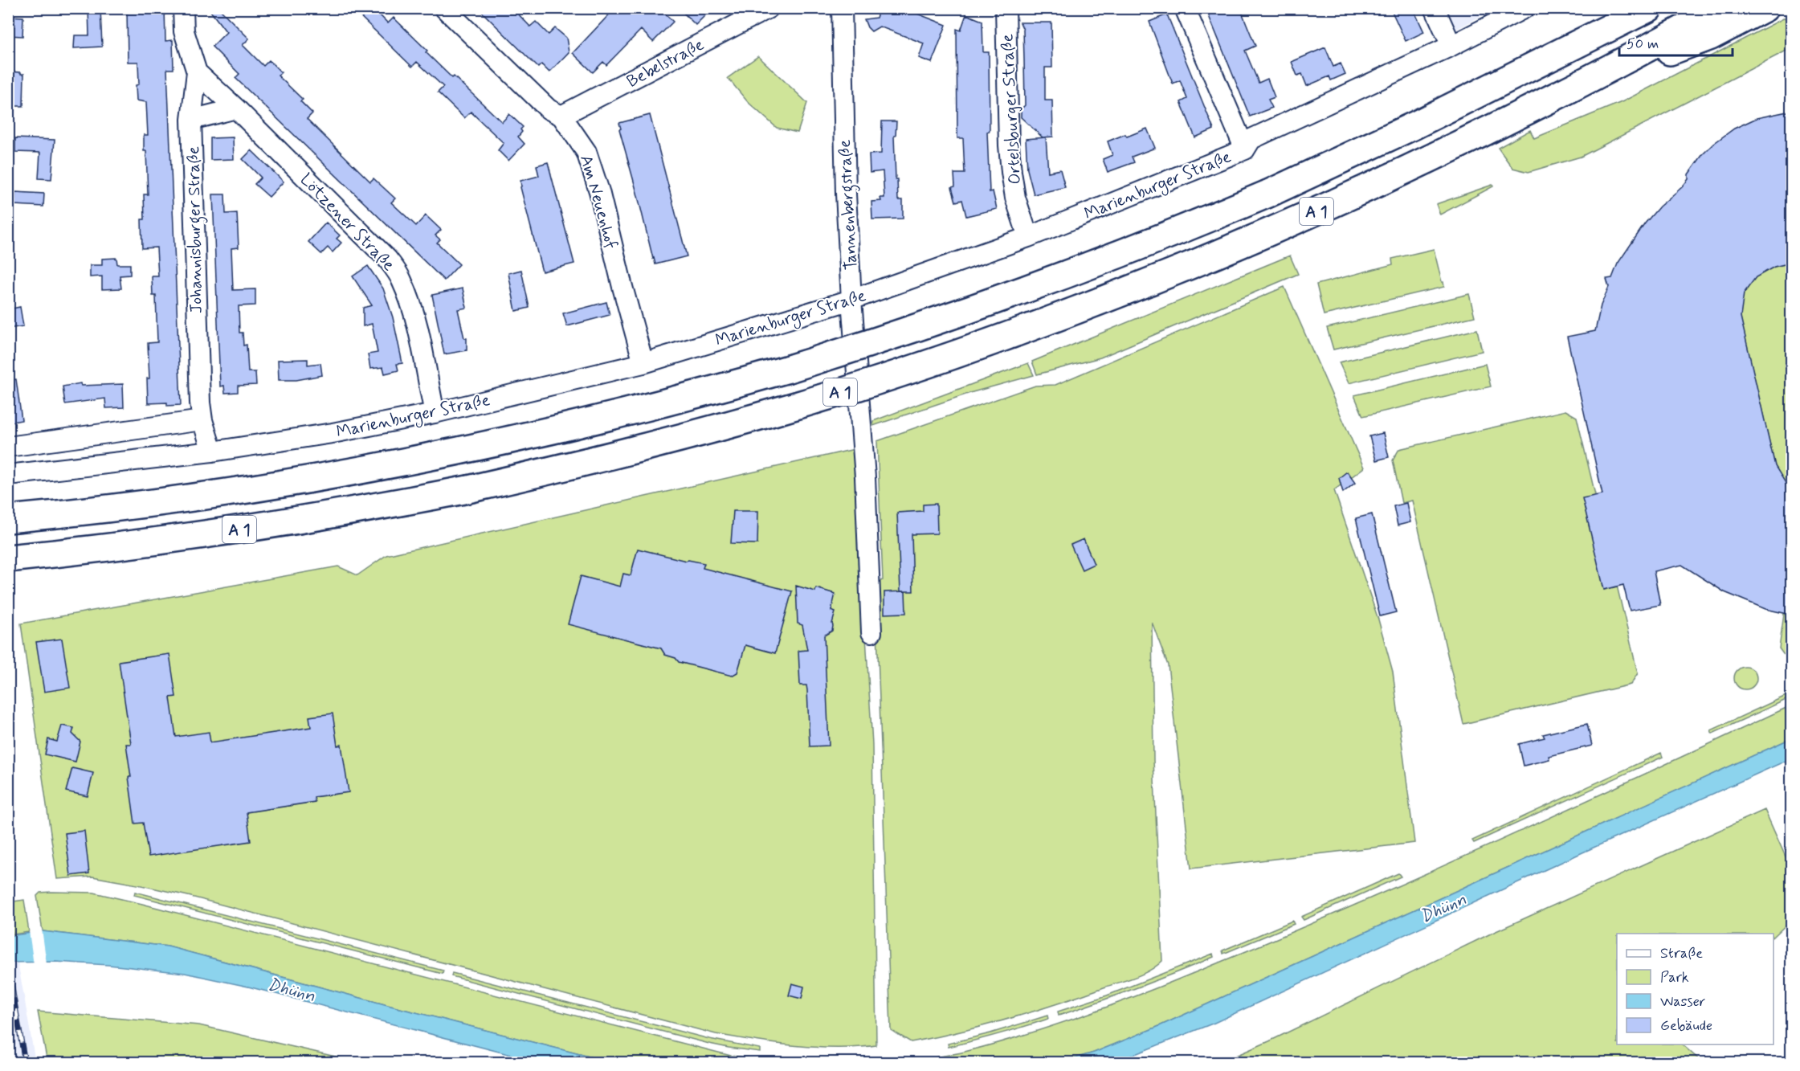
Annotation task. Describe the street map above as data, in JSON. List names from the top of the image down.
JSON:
{
  "streets": {
    "highway": ["A 1"],
    "street": [
      "Bebelstraße",
      "Ortelsburger Straße",
      "Marienburger Straße",
      "Am Neuenhof",
      "Tannenbergstraße",
      "Lötzener Straße",
      "Johannisburger Straße"
    ]
  },
  "crossings": [
    ["Bebelstraße", "Am Neuenhof"],
    ["Ortelsburger Straße", "Marienburger Straße"],
    ["Marienburger Straße", "Am Neuenhof"],
    ["Marienburger Straße", "Tannenbergstraße"],
    ["Marienburger Straße", "Lötzener Straße"],
    ["Marienburger Straße", "Johannisburger Straße"],
    ["Lötzener Straße", "Johannisburger Straße"]
  ],
  "water": ["Dhünn"],
  "legend": [
    "Straße",
    "Park",
    "Wasser",
    "Gebäude"
  ],
  "scale_bar": "50 m"
}
